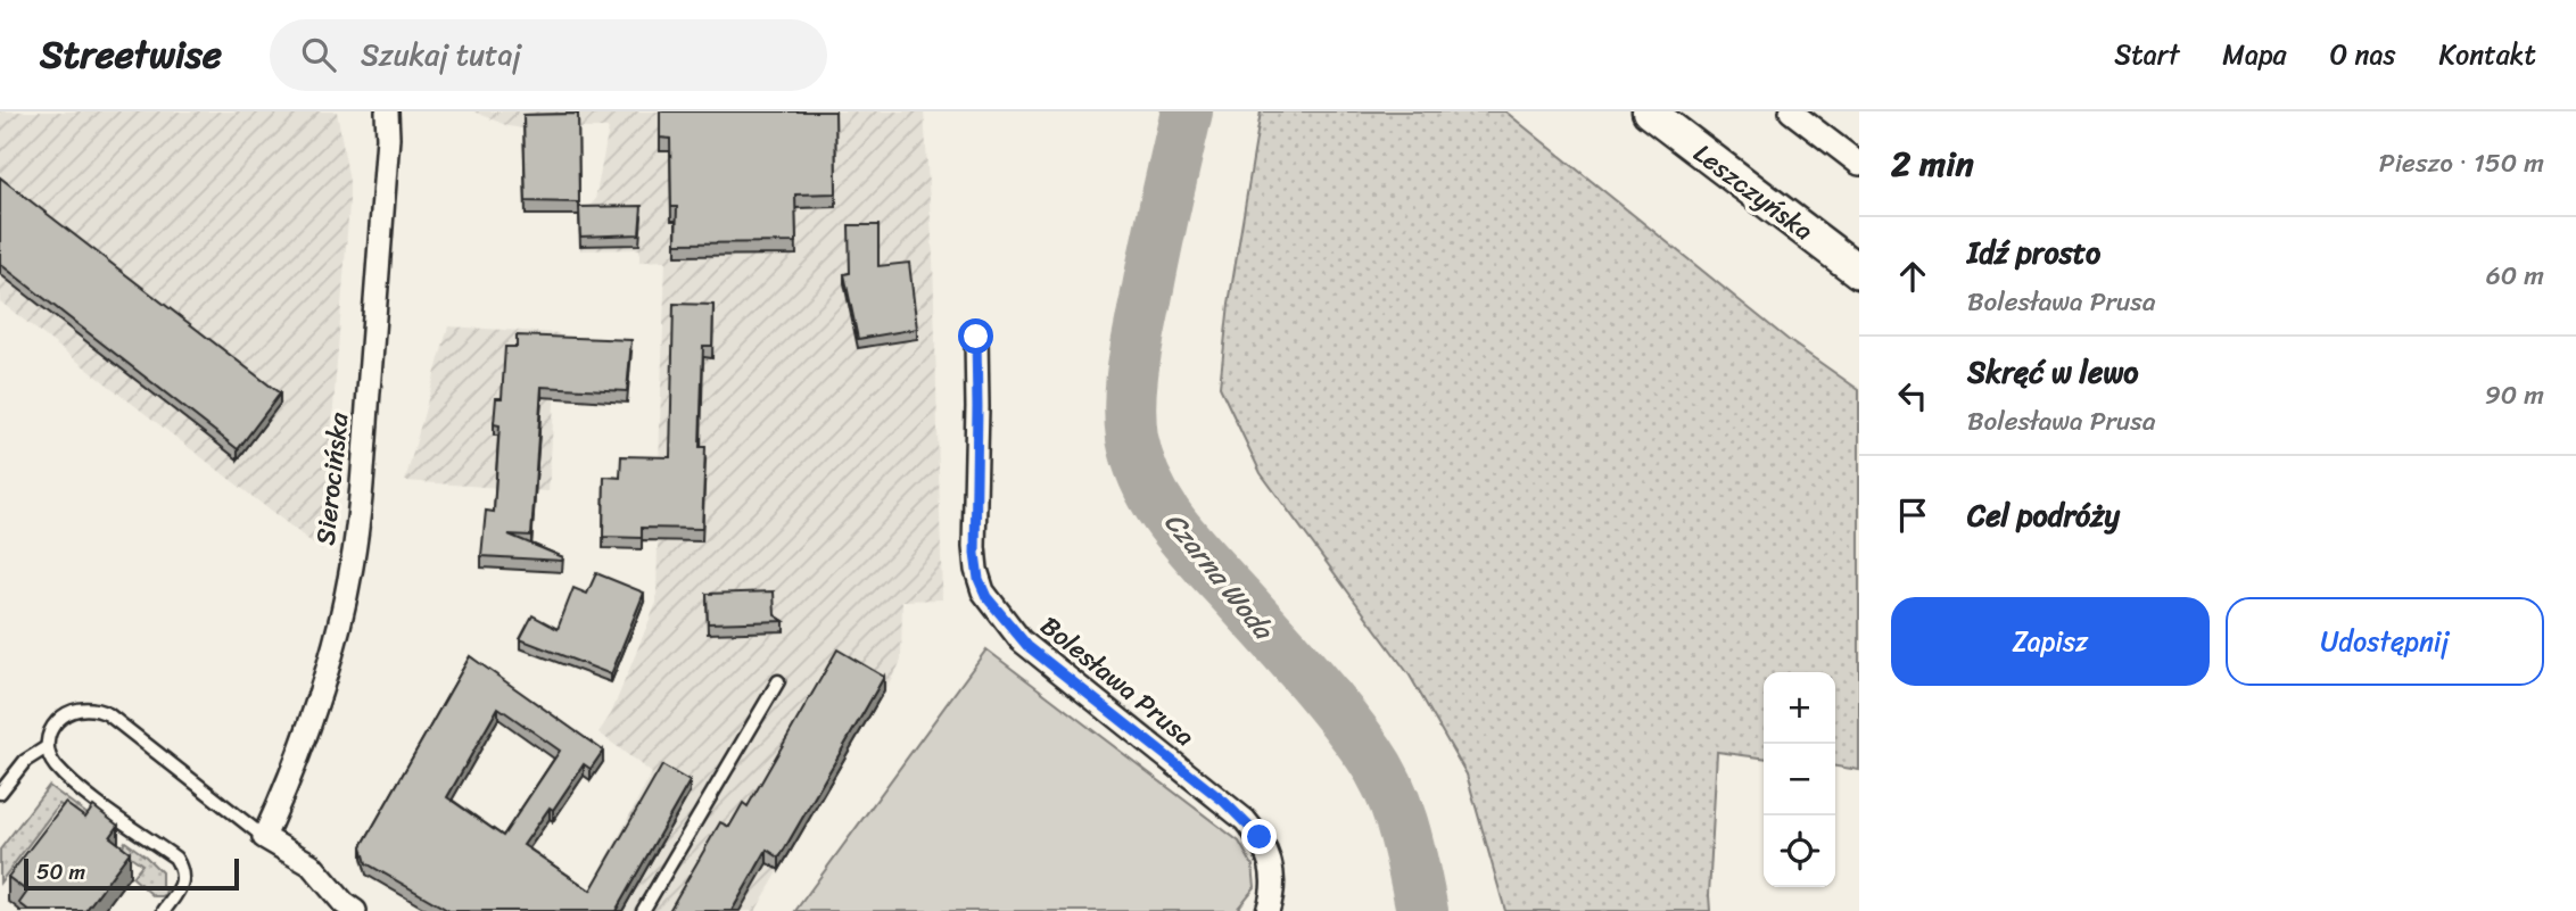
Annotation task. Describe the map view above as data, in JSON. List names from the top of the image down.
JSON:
{
  "streets": {
    "main road": ["Leszczyńska"],
    "street": ["Sierocińska", "Bolesława Prusa"]
  },
  "water": ["Czarna Woda"],
  "scale_bar": "50 m",
  "page": {
    "header": "Streetwise",
    "search": "Szukaj tutaj",
    "nav": [
      "Start",
      "Mapa",
      "O nas",
      "Kontakt"
    ],
    "heading": ["2 min", "Pieszo · 150 m"],
    "list": [
      ["Idź prosto", "Bolesława Prusa", "60 m"],
      ["Skręć w lewo", "Bolesława Prusa", "90 m"],
      "Cel podróży"
    ],
    "buttons": ["Zapisz", "Udostępnij"],
    "map_buttons": ["+", "−"],
    "scale": "50 m"
  }
}
